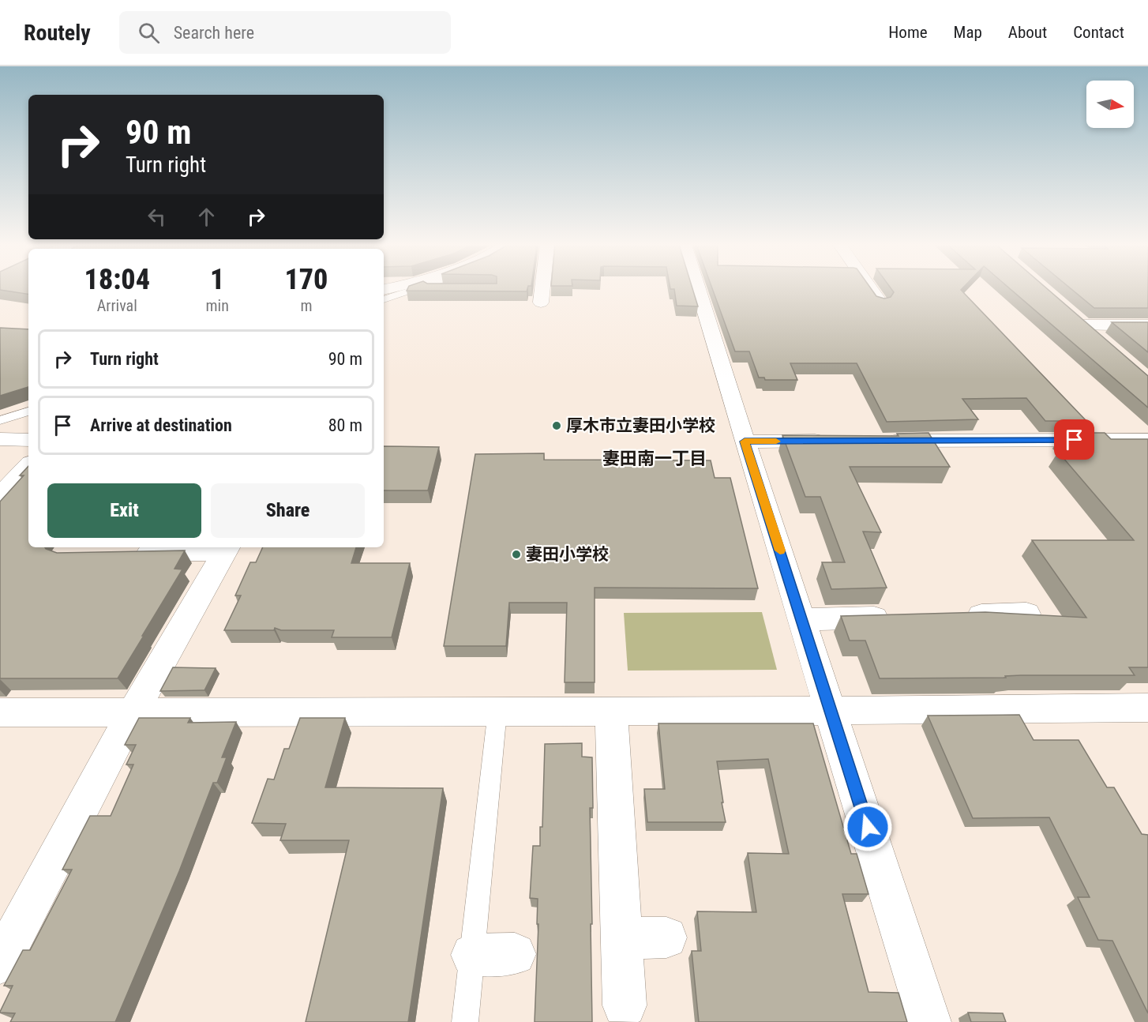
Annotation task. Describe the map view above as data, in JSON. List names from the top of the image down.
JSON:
{
  "districts": ["妻田南一丁目"],
  "places": ["厚木市立妻田小学校", "妻田小学校"],
  "north": "right",
  "page": {
    "header": "Routely",
    "search": "Search here",
    "nav": [
      "Home",
      "Map",
      "About",
      "Contact"
    ],
    "turn": ["90 m", "Turn right"],
    "eta": [
      "18:04",
      "Arrival",
      "1",
      "min",
      "170",
      "m"
    ],
    "list": [
      {
        "name": "Turn right",
        "value": "90 m"
      },
      {
        "name": "Arrive at destination",
        "value": "80 m"
      }
    ],
    "buttons": ["Exit", "Share"]
  }
}
